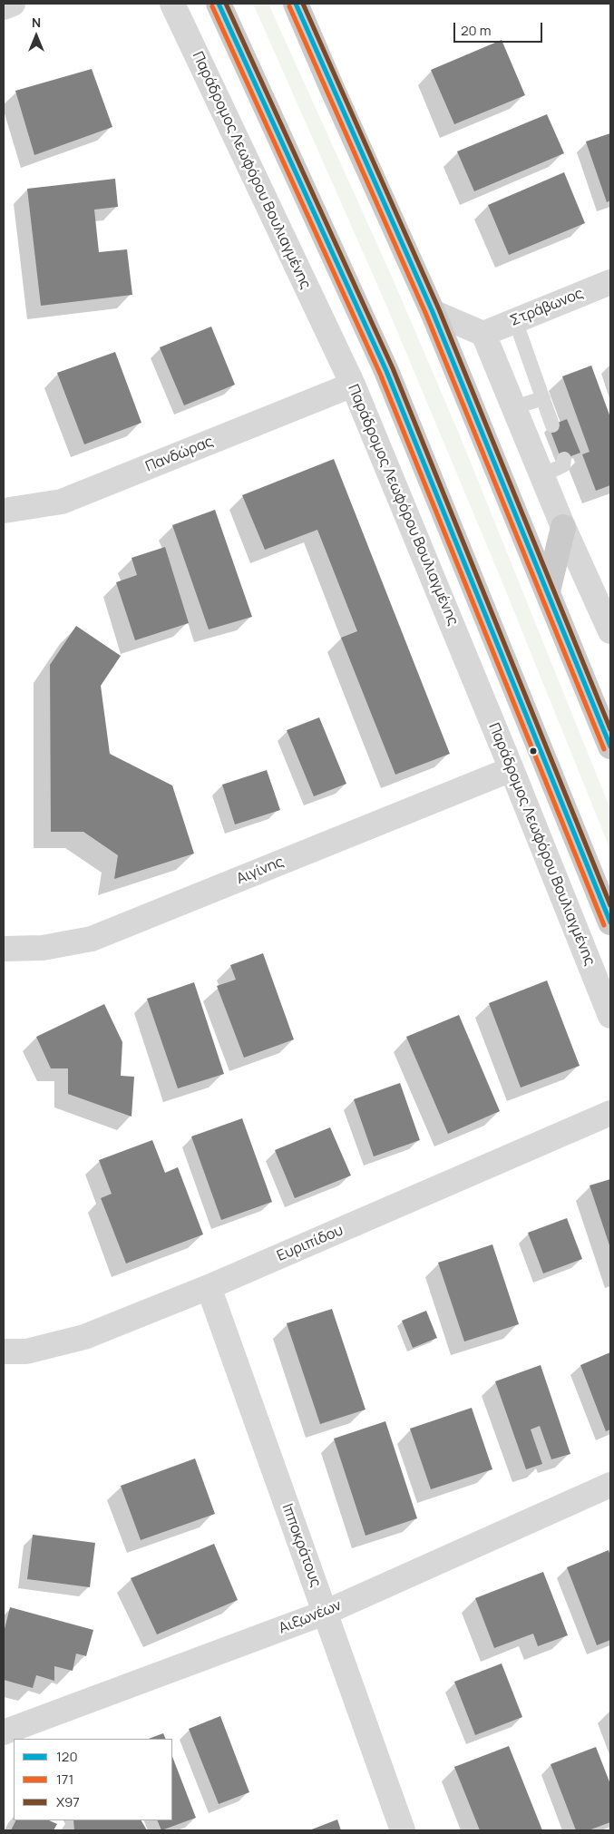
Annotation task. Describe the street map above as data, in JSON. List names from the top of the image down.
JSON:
{
  "streets": {
    "street": [
      "Παράδρομος Λεωφόρου Βουλιαγμένης",
      "Στράβωνος",
      "Πανδώρας",
      "Αιγίνης",
      "Ευριπίδου",
      "Ιπποκράτους",
      "Αιξωνέων"
    ]
  },
  "crossings": [
    ["Παράδρομος Λεωφόρου Βουλιαγμένης", "Πανδώρας"],
    ["Παράδρομος Λεωφόρου Βουλιαγμένης", "Αιγίνης"],
    ["Ευριπίδου", "Ιπποκράτους"],
    ["Ιπποκράτους", "Αιξωνέων"]
  ],
  "lines": ["transit line 120", "transit line X97", "transit line 171"],
  "legend": ["120", "171", "X97"],
  "scale_bar": "20 m",
  "north": "top"
}
